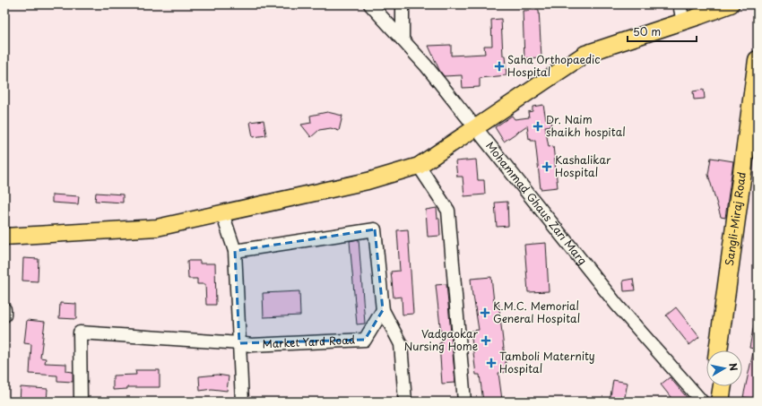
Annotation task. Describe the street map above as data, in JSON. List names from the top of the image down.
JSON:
{
  "streets": {
    "highway": ["Sangli-Miraj Road"],
    "street": ["Mohammad Ghaus Zari Marg", "Market Yard Road"]
  },
  "places": {
    "health": [
      "Saha Orthopaedic Hospital",
      "Dr. Naim shaikh hospital",
      "Kashalikar Hospital",
      "K.M.C. Memorial General Hospital",
      "Vadgaokar Nursing Home",
      "Tamboli Maternity Hospital"
    ]
  },
  "scale_bar": "50 m",
  "north": "right"
}
